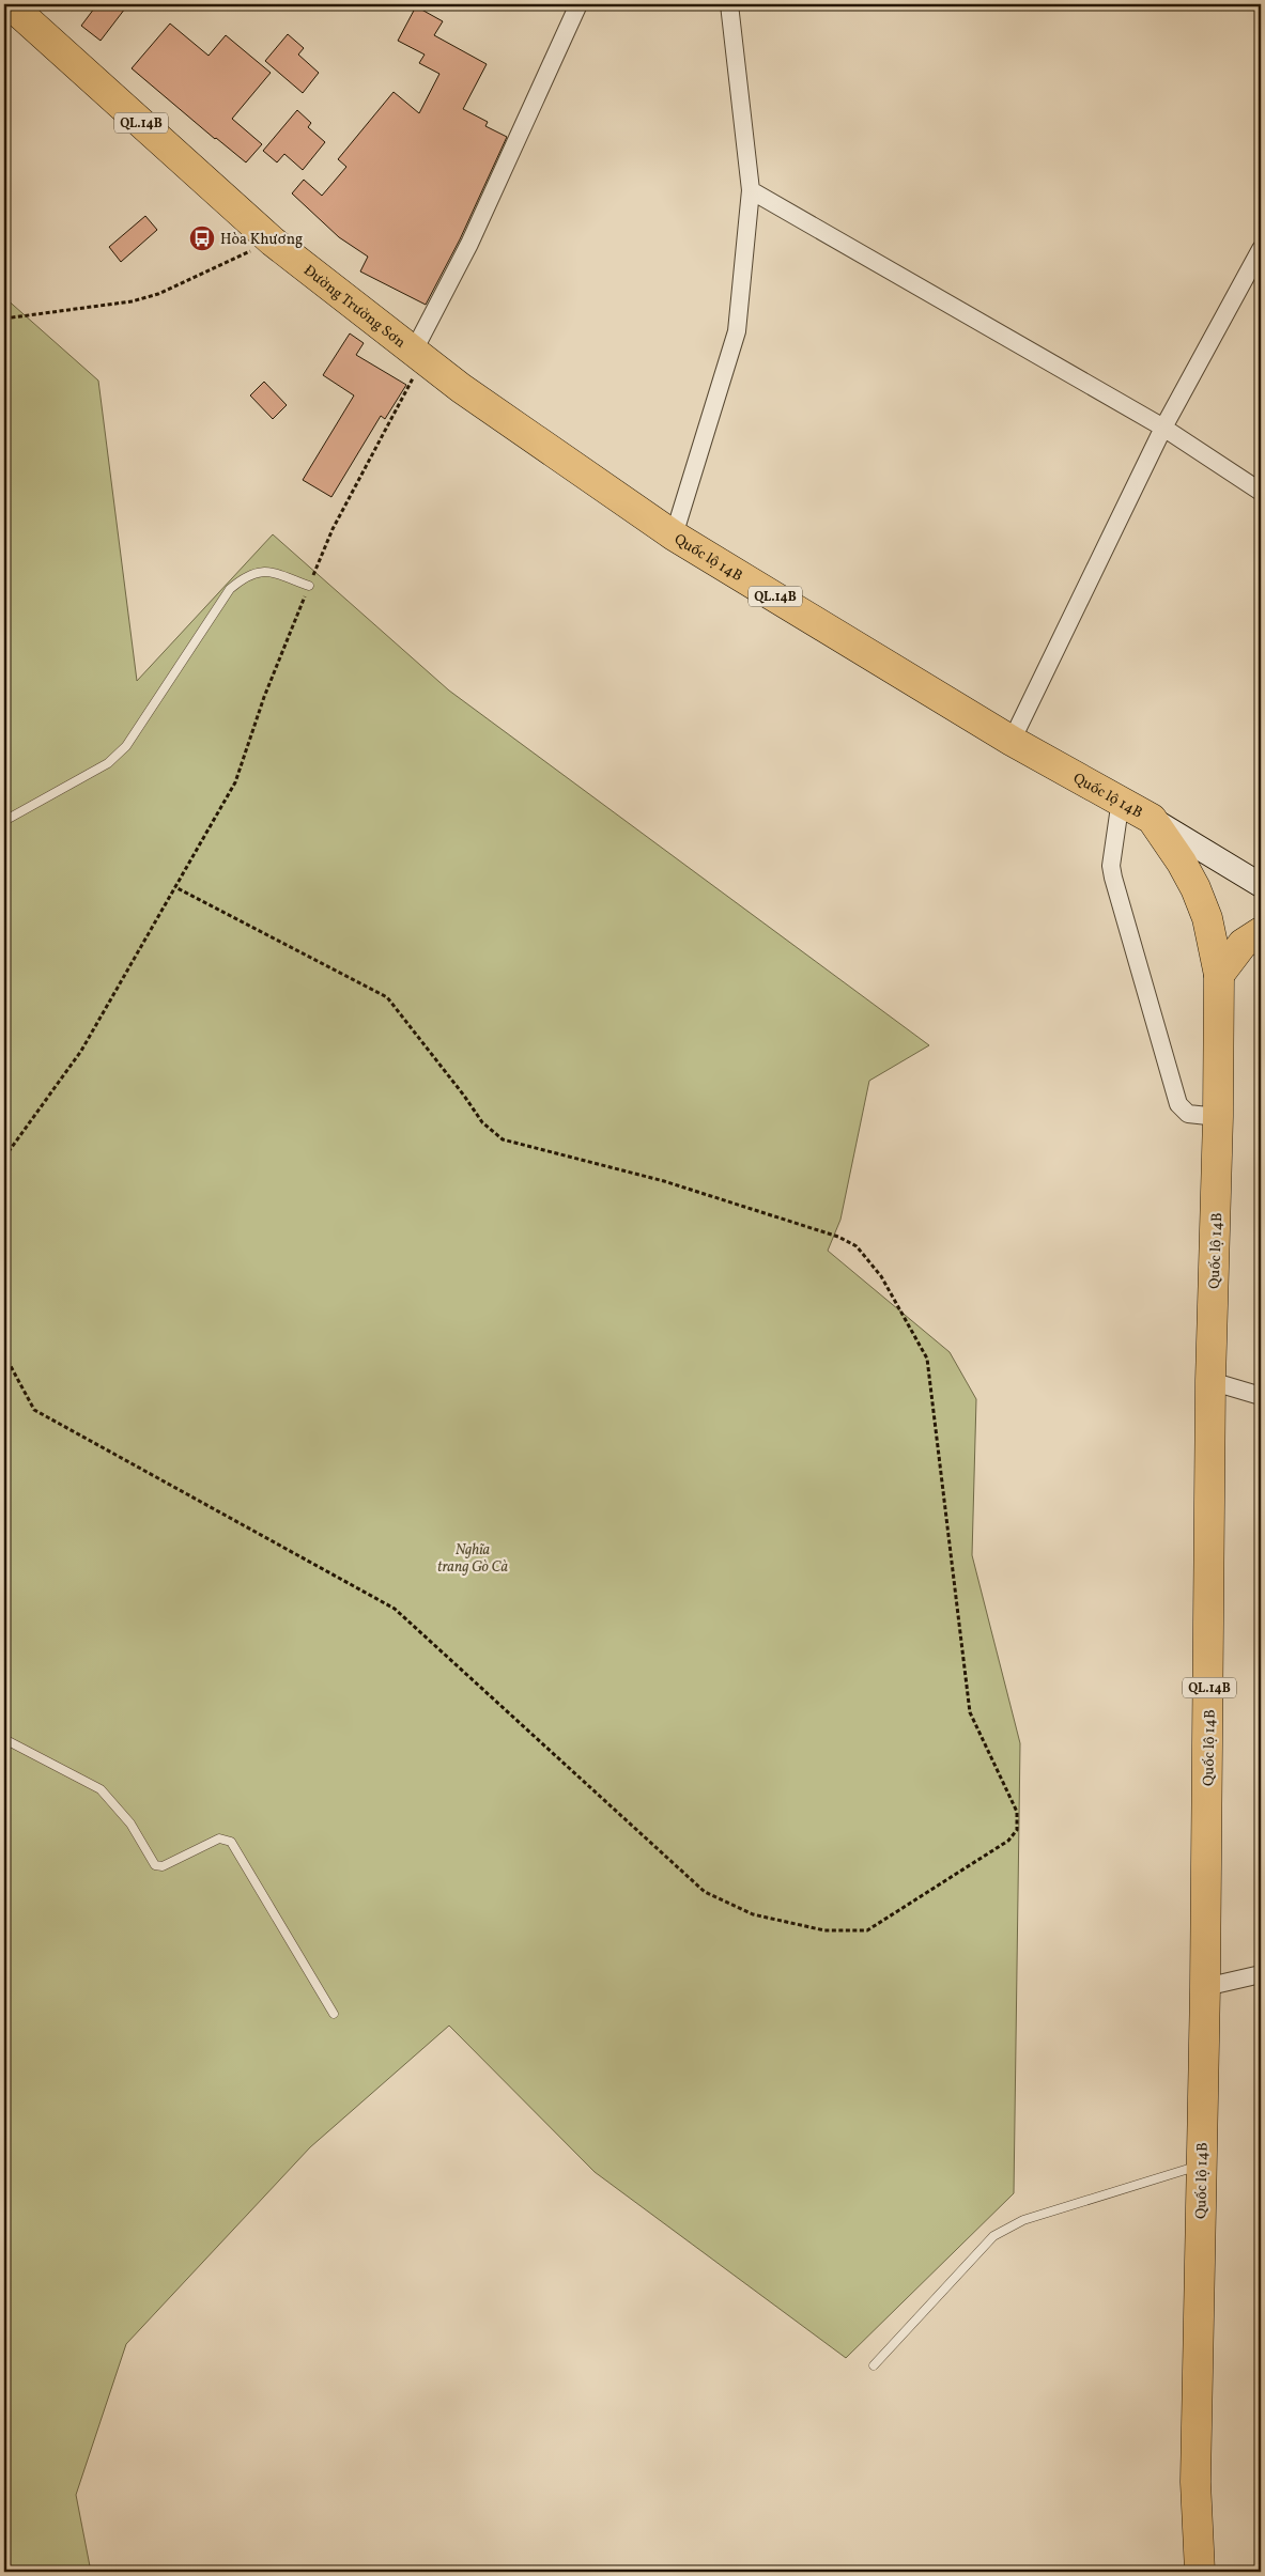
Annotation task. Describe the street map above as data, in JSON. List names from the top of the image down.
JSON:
{
  "streets": {
    "highway": ["QL.14B", "Đường Trường Sơn", "Quốc lộ 14B"]
  },
  "crossings": [
    ["Đường Trường Sơn", "Quốc lộ 14B"]
  ],
  "parks": ["Nghĩa trang Gò Cà"],
  "places": {
    "bus stop": ["Hòa Khương"]
  }
}
